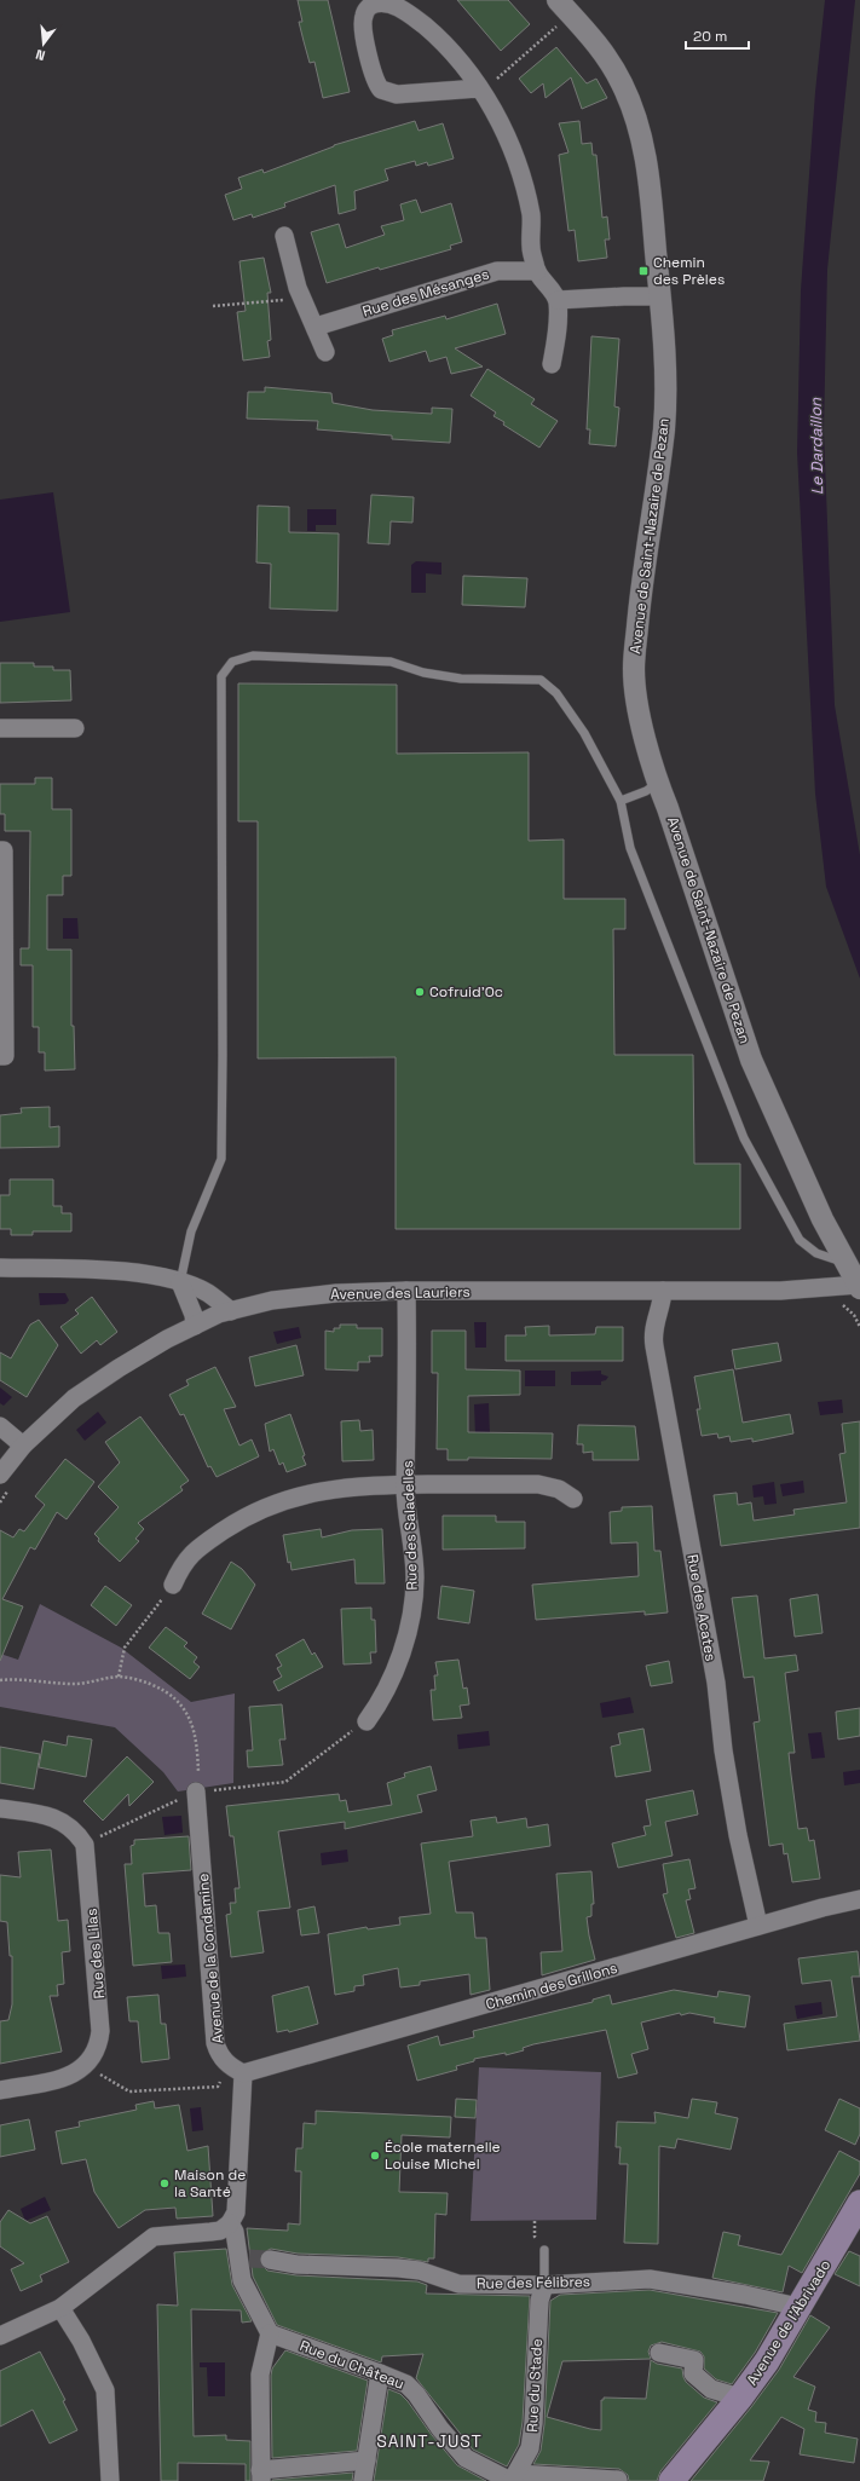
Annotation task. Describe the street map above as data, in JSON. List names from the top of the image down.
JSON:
{
  "streets": {
    "main road": ["Avenue de l'Abrivado"],
    "street": [
      "Rue des Mésanges",
      "Avenue de Saint-Nazaire de Pezan",
      "Avenue des Lauriers",
      "Rue des Saladelles",
      "Rue des Acates",
      "Rue des Lilas",
      "Avenue de la Condamine",
      "Chemin des Grillons",
      "Rue des Félibres",
      "Rue du Château",
      "Rue du Stade"
    ]
  },
  "crossings": [
    ["Avenue de Saint-Nazaire de Pezan", "Avenue des Lauriers"],
    ["Avenue des Lauriers", "Rue des Saladelles"],
    ["Avenue des Lauriers", "Rue des Acates"],
    ["Rue des Acates", "Chemin des Grillons"],
    ["Avenue de la Condamine", "Chemin des Grillons"],
    ["Rue des Félibres", "Avenue de l'Abrivado"],
    ["Rue des Félibres", "Rue du Stade"],
    ["Rue du Château", "Rue du Stade"]
  ],
  "districts": ["SAINT-JUST"],
  "water": ["Le Dardaillon"],
  "places": {
    "transit": ["Chemin des Prèles"],
    "other": ["Cofruid’Oc", "École maternelle Louise Michel", "Maison de la Santé"]
  },
  "scale_bar": "20 m",
  "north": "bottom"
}
